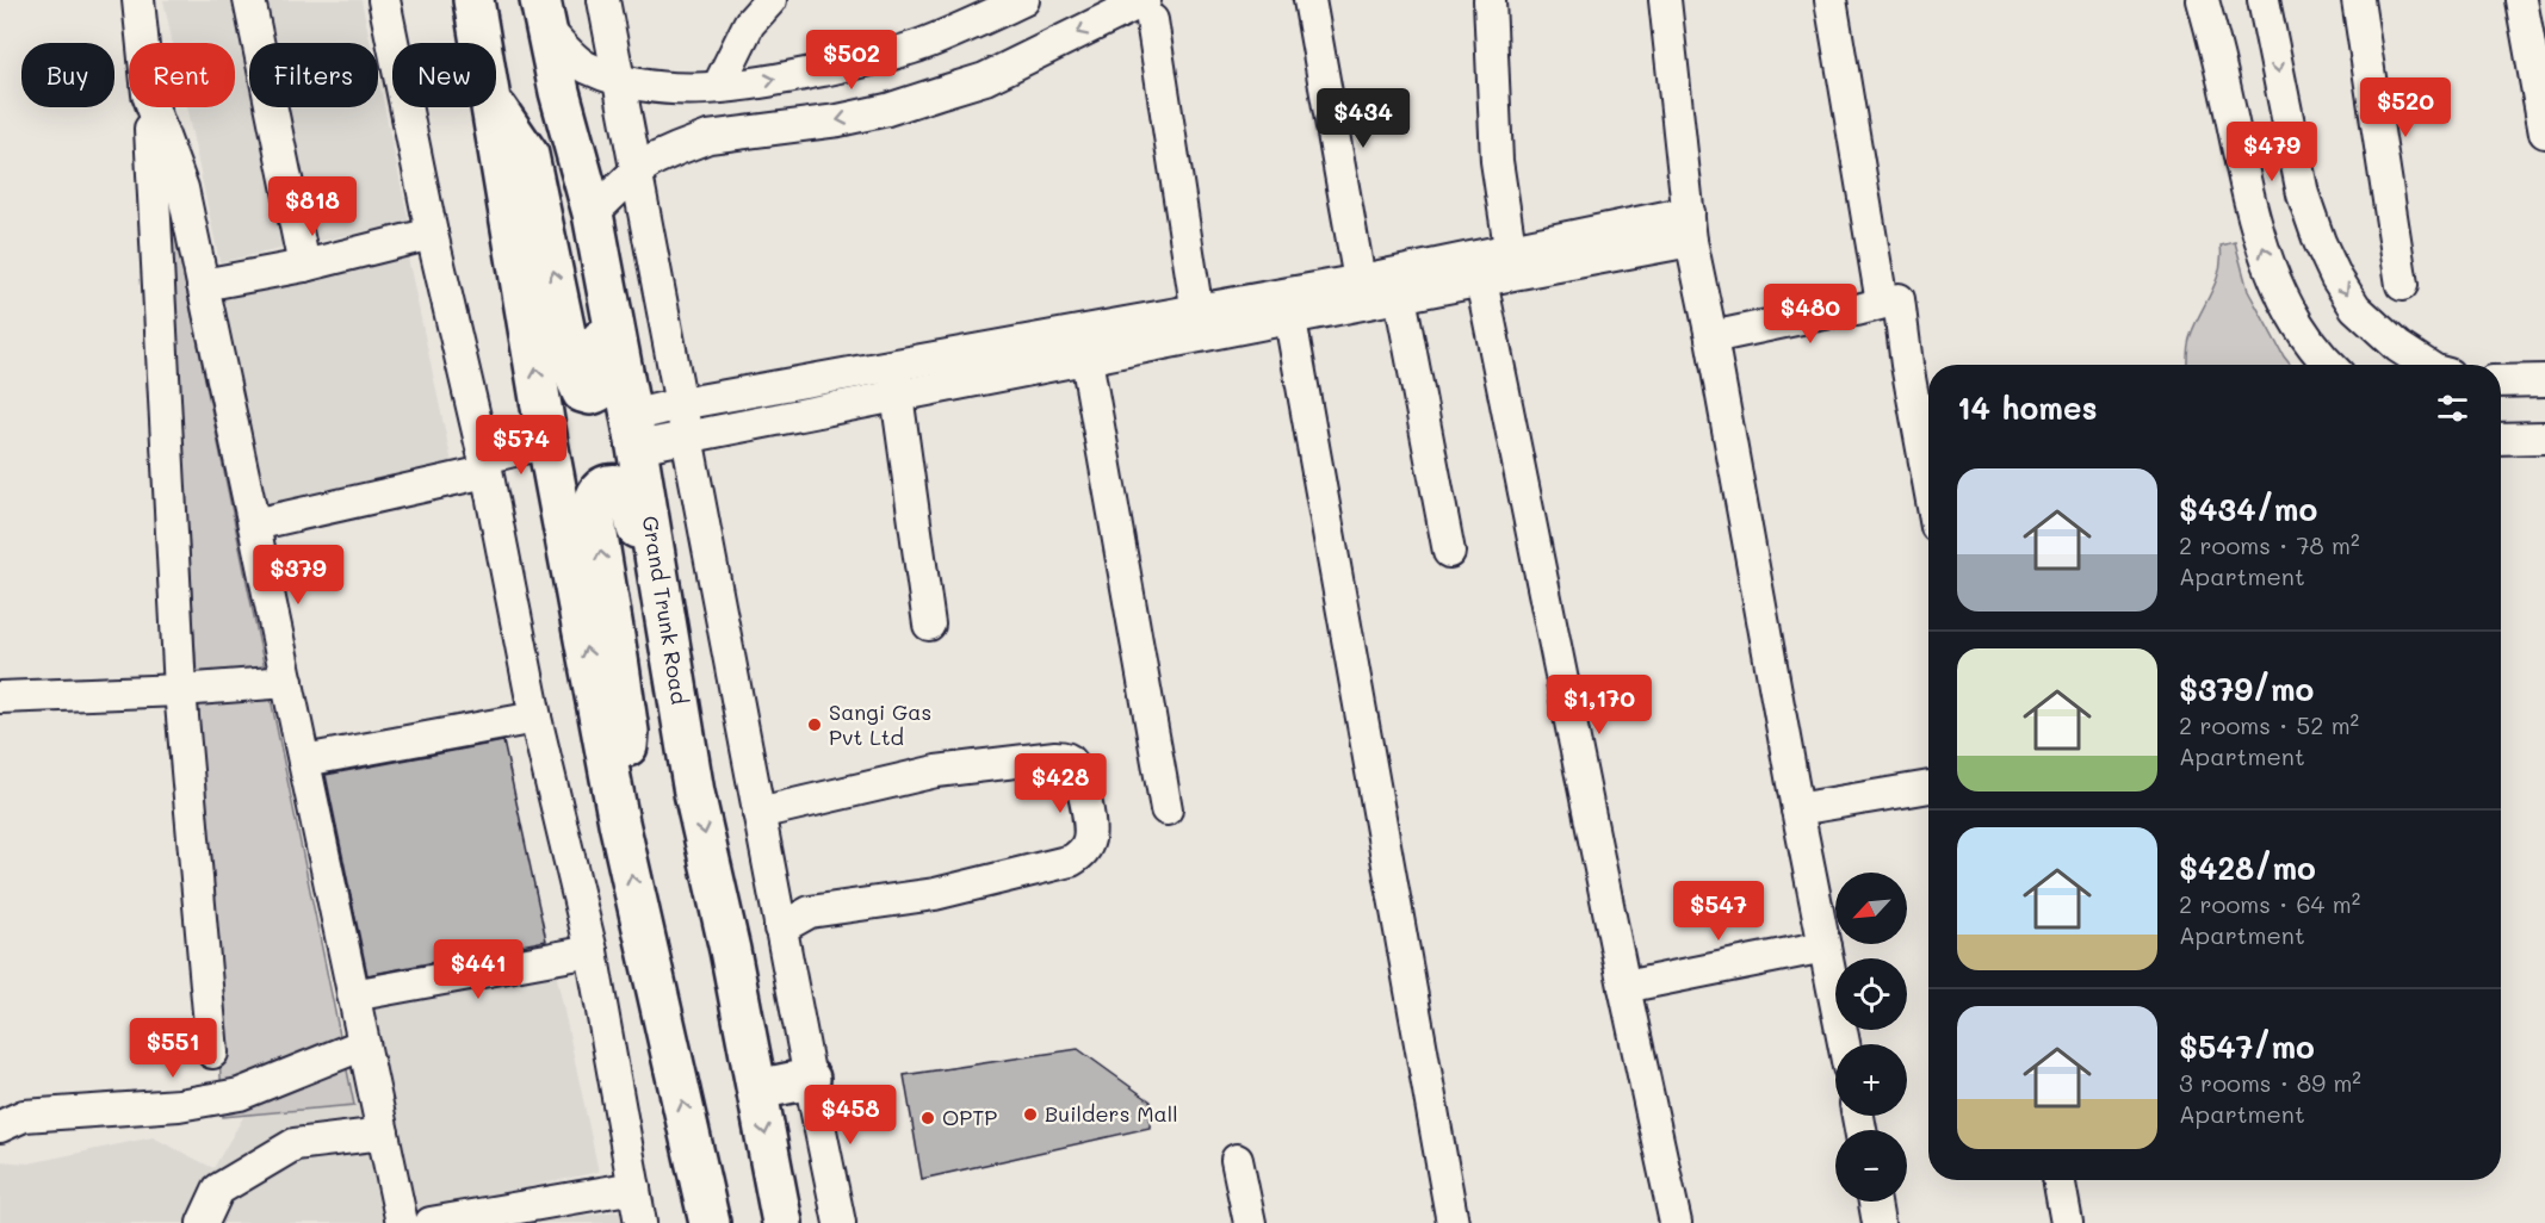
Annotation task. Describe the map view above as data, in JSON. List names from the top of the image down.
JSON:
{
  "streets": {
    "highway": ["Grand Trunk Road"]
  },
  "places": ["Sangi Gas Pvt Ltd", "Builders Mall", "OPTP"],
  "north": "bottom left",
  "page": {
    "price": [
      "$502",
      "$520",
      "$434",
      "$479",
      "$818",
      "$480",
      "$574",
      "$379",
      "$1,170",
      "$428",
      "$547",
      "$441",
      "$551",
      "$458"
    ],
    "chip": [
      "Buy",
      "Rent",
      "Filters",
      "New"
    ],
    "heading": "14 homes",
    "list": [
      {
        "name": "$434/mo",
        "note": "2 rooms · 78 m² · Apartment"
      },
      {
        "name": "$379/mo",
        "note": "2 rooms · 52 m² · Apartment"
      },
      {
        "name": "$428/mo",
        "note": "2 rooms · 64 m² · Apartment"
      },
      {
        "name": "$547/mo",
        "note": "3 rooms · 89 m² · Apartment"
      }
    ],
    "map_buttons": ["+", "−"]
  }
}
